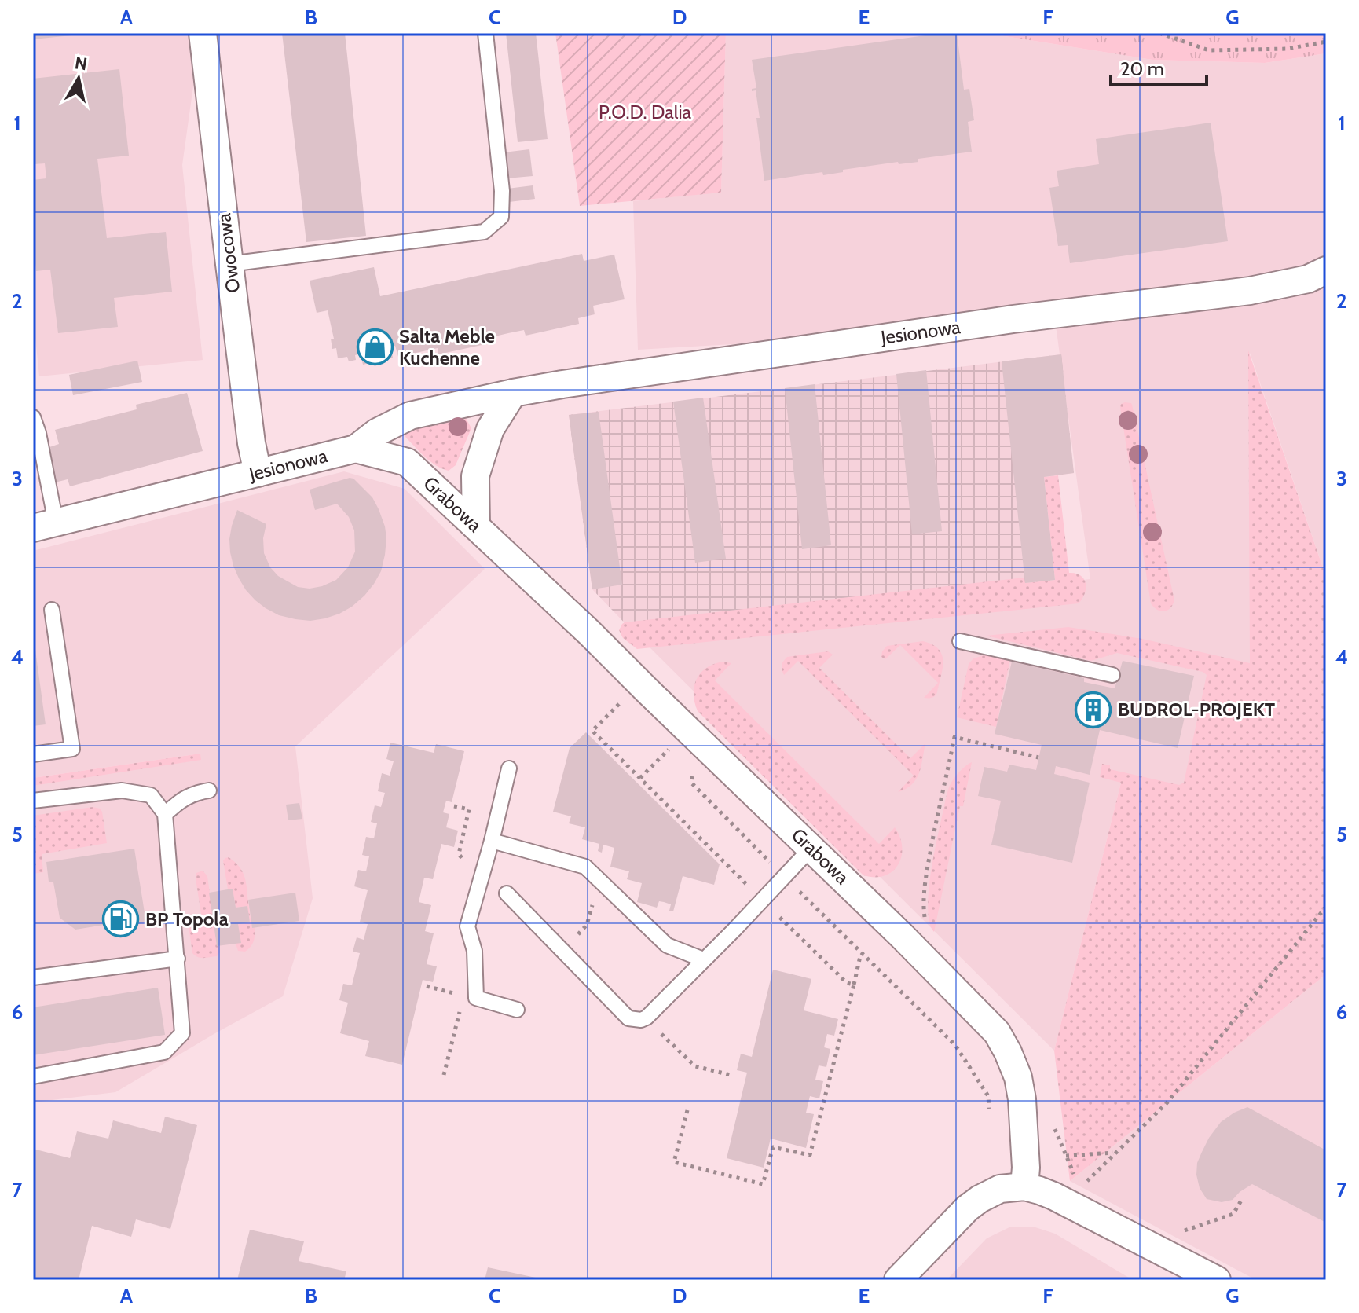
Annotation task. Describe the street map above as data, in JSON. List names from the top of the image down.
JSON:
{
  "streets": {
    "street": ["Owocowa", "Jesionowa", "Grabowa"]
  },
  "crossings": [
    ["Owocowa", "Jesionowa"],
    ["Jesionowa", "Grabowa"]
  ],
  "parks": ["P.O.D. Dalia"],
  "places": {
    "shop": ["Salta Meble Kuchenne"],
    "building": ["BUDROL-PROJEKT"],
    "fuel station": ["BP Topola"]
  },
  "scale_bar": "20 m",
  "north": "top",
  "grid": {
    "columns": [
      "A",
      "B",
      "C",
      "D",
      "E",
      "F",
      "G"
    ],
    "rows": [
      "1",
      "2",
      "3",
      "4",
      "5",
      "6",
      "7"
    ]
  }
}
